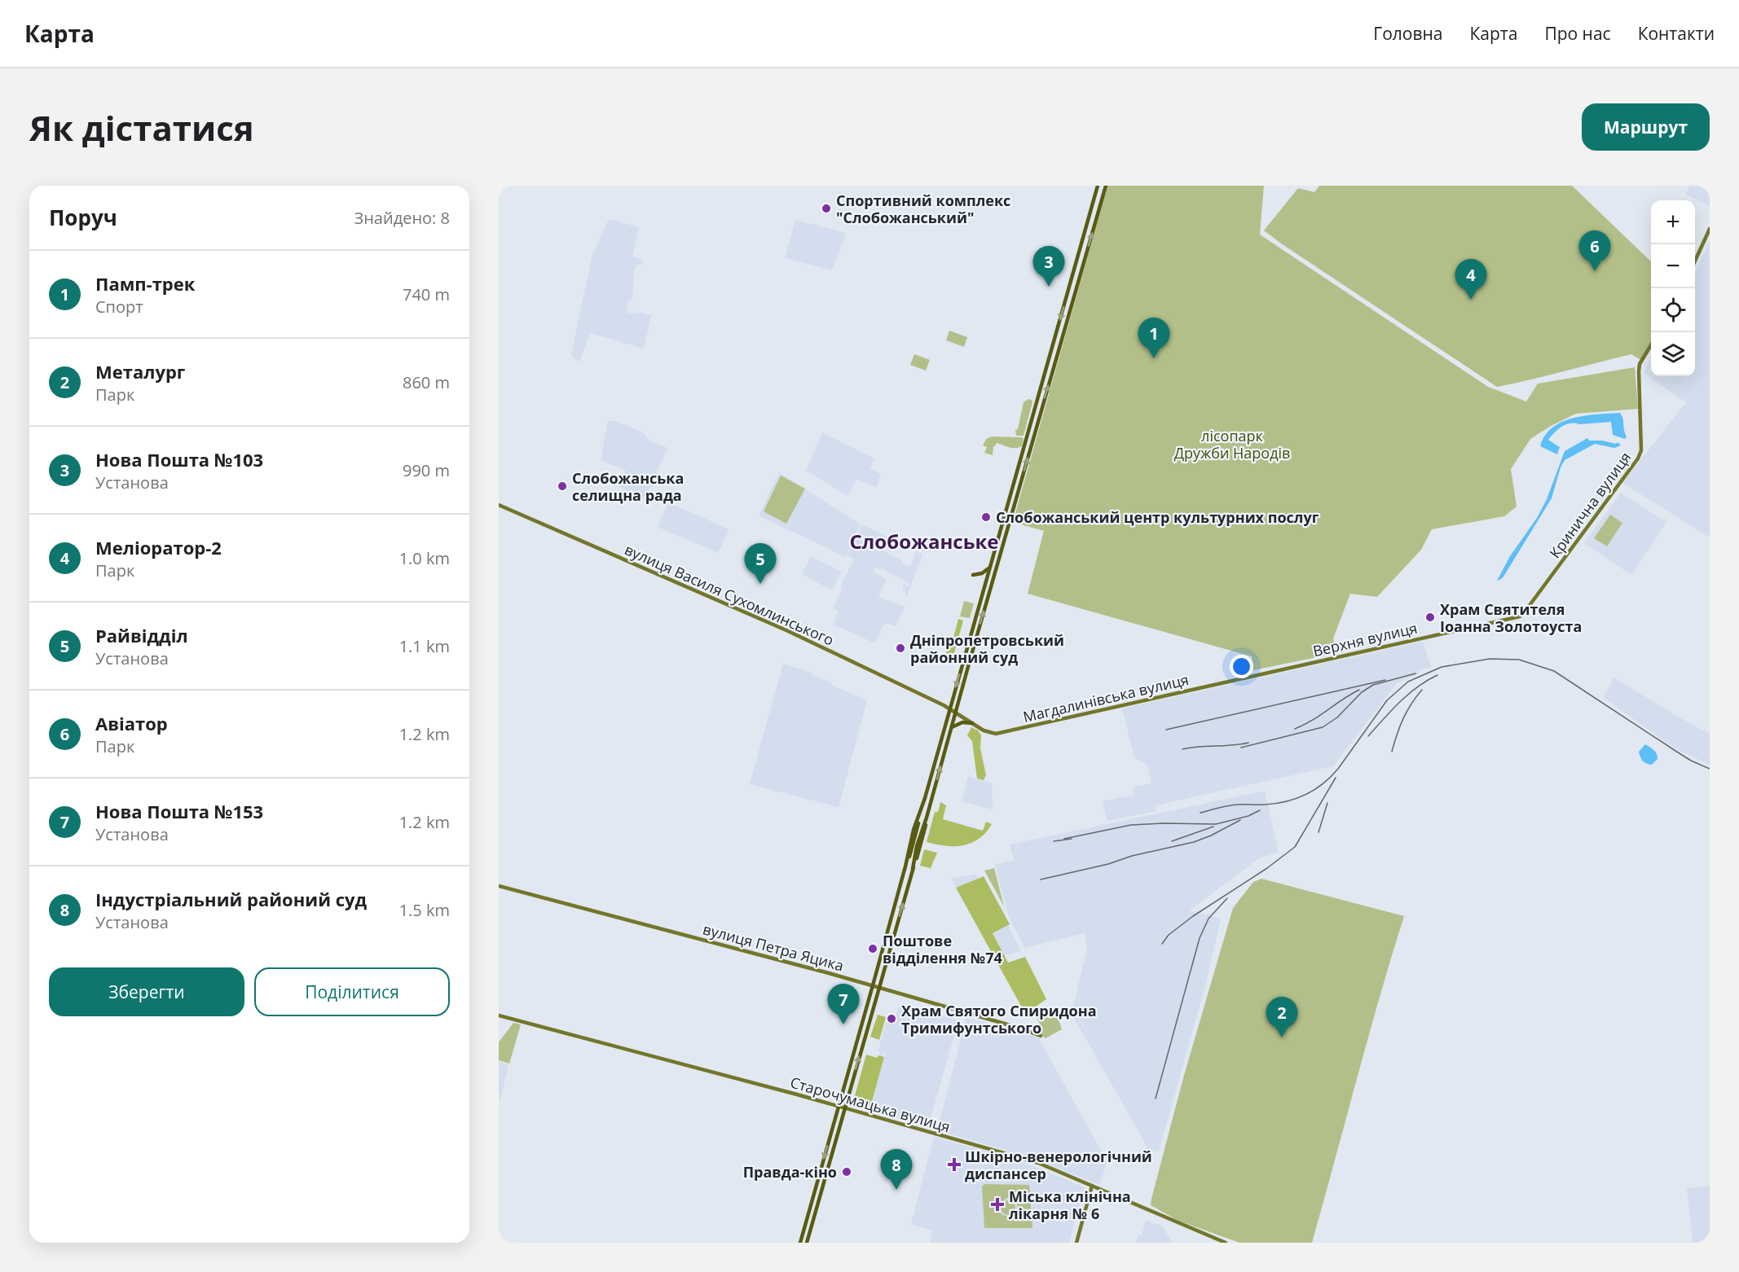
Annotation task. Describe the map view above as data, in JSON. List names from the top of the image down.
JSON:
{
  "streets": {
    "street": [
      "Кринична вулиця",
      "вулиця Василя Сухомлинського",
      "Верхня вулиця",
      "Магдалинівська вулиця",
      "вулиця Петра Яцика",
      "Старочумацька вулиця"
    ]
  },
  "crossings": [
    ["Кринична вулиця", "Верхня вулиця"],
    ["вулиця Василя Сухомлинського", "Магдалинівська вулиця"],
    ["Верхня вулиця", "Магдалинівська вулиця"]
  ],
  "districts": ["Слобожанське"],
  "parks": ["лісопарк Дружби Народів"],
  "places": {
    "other": [
      "Спортивний комплекс \"Слобожанський\"",
      "Слобожанська селищна рада",
      "Слобожанський центр культурних послуг",
      "Храм Святителя Іоанна Золотоуста",
      "Дніпропетровський районний суд",
      "Поштове відділення №74",
      "Храм Святого Спиридона Тримифунтського",
      "Правда-кіно"
    ],
    "health": ["Шкірно-венерологічний диспансер", "Міська клінічна лікарня № 6"]
  },
  "page": {
    "header": "Карта",
    "nav": [
      "Головна",
      "Карта",
      "Про нас",
      "Контакти"
    ],
    "buttons": [
      "Маршрут",
      ["Зберегти", "Поділитися"]
    ],
    "title": "Як дістатися",
    "heading": ["Поруч", "Знайдено: 8"],
    "map_buttons": ["+", "−"],
    "pins": [
      "6",
      "3",
      "4",
      "1",
      "5",
      "7",
      "2",
      "8"
    ],
    "list": [
      {
        "mark": "1",
        "name": "Памп-трек",
        "note": "Спорт",
        "value": "740 m"
      },
      {
        "mark": "2",
        "name": "Металург",
        "note": "Парк",
        "value": "860 m"
      },
      {
        "mark": "3",
        "name": "Нова Пошта №103",
        "note": "Установа",
        "value": "990 m"
      },
      {
        "mark": "4",
        "name": "Меліоратор-2",
        "note": "Парк",
        "value": "1.0 km"
      },
      {
        "mark": "5",
        "name": "Райвідділ",
        "note": "Установа",
        "value": "1.1 km"
      },
      {
        "mark": "6",
        "name": "Авіатор",
        "note": "Парк",
        "value": "1.2 km"
      },
      {
        "mark": "7",
        "name": "Нова Пошта №153",
        "note": "Установа",
        "value": "1.2 km"
      },
      {
        "mark": "8",
        "name": "Індустріальний районий суд",
        "note": "Установа",
        "value": "1.5 km"
      }
    ]
  }
}
